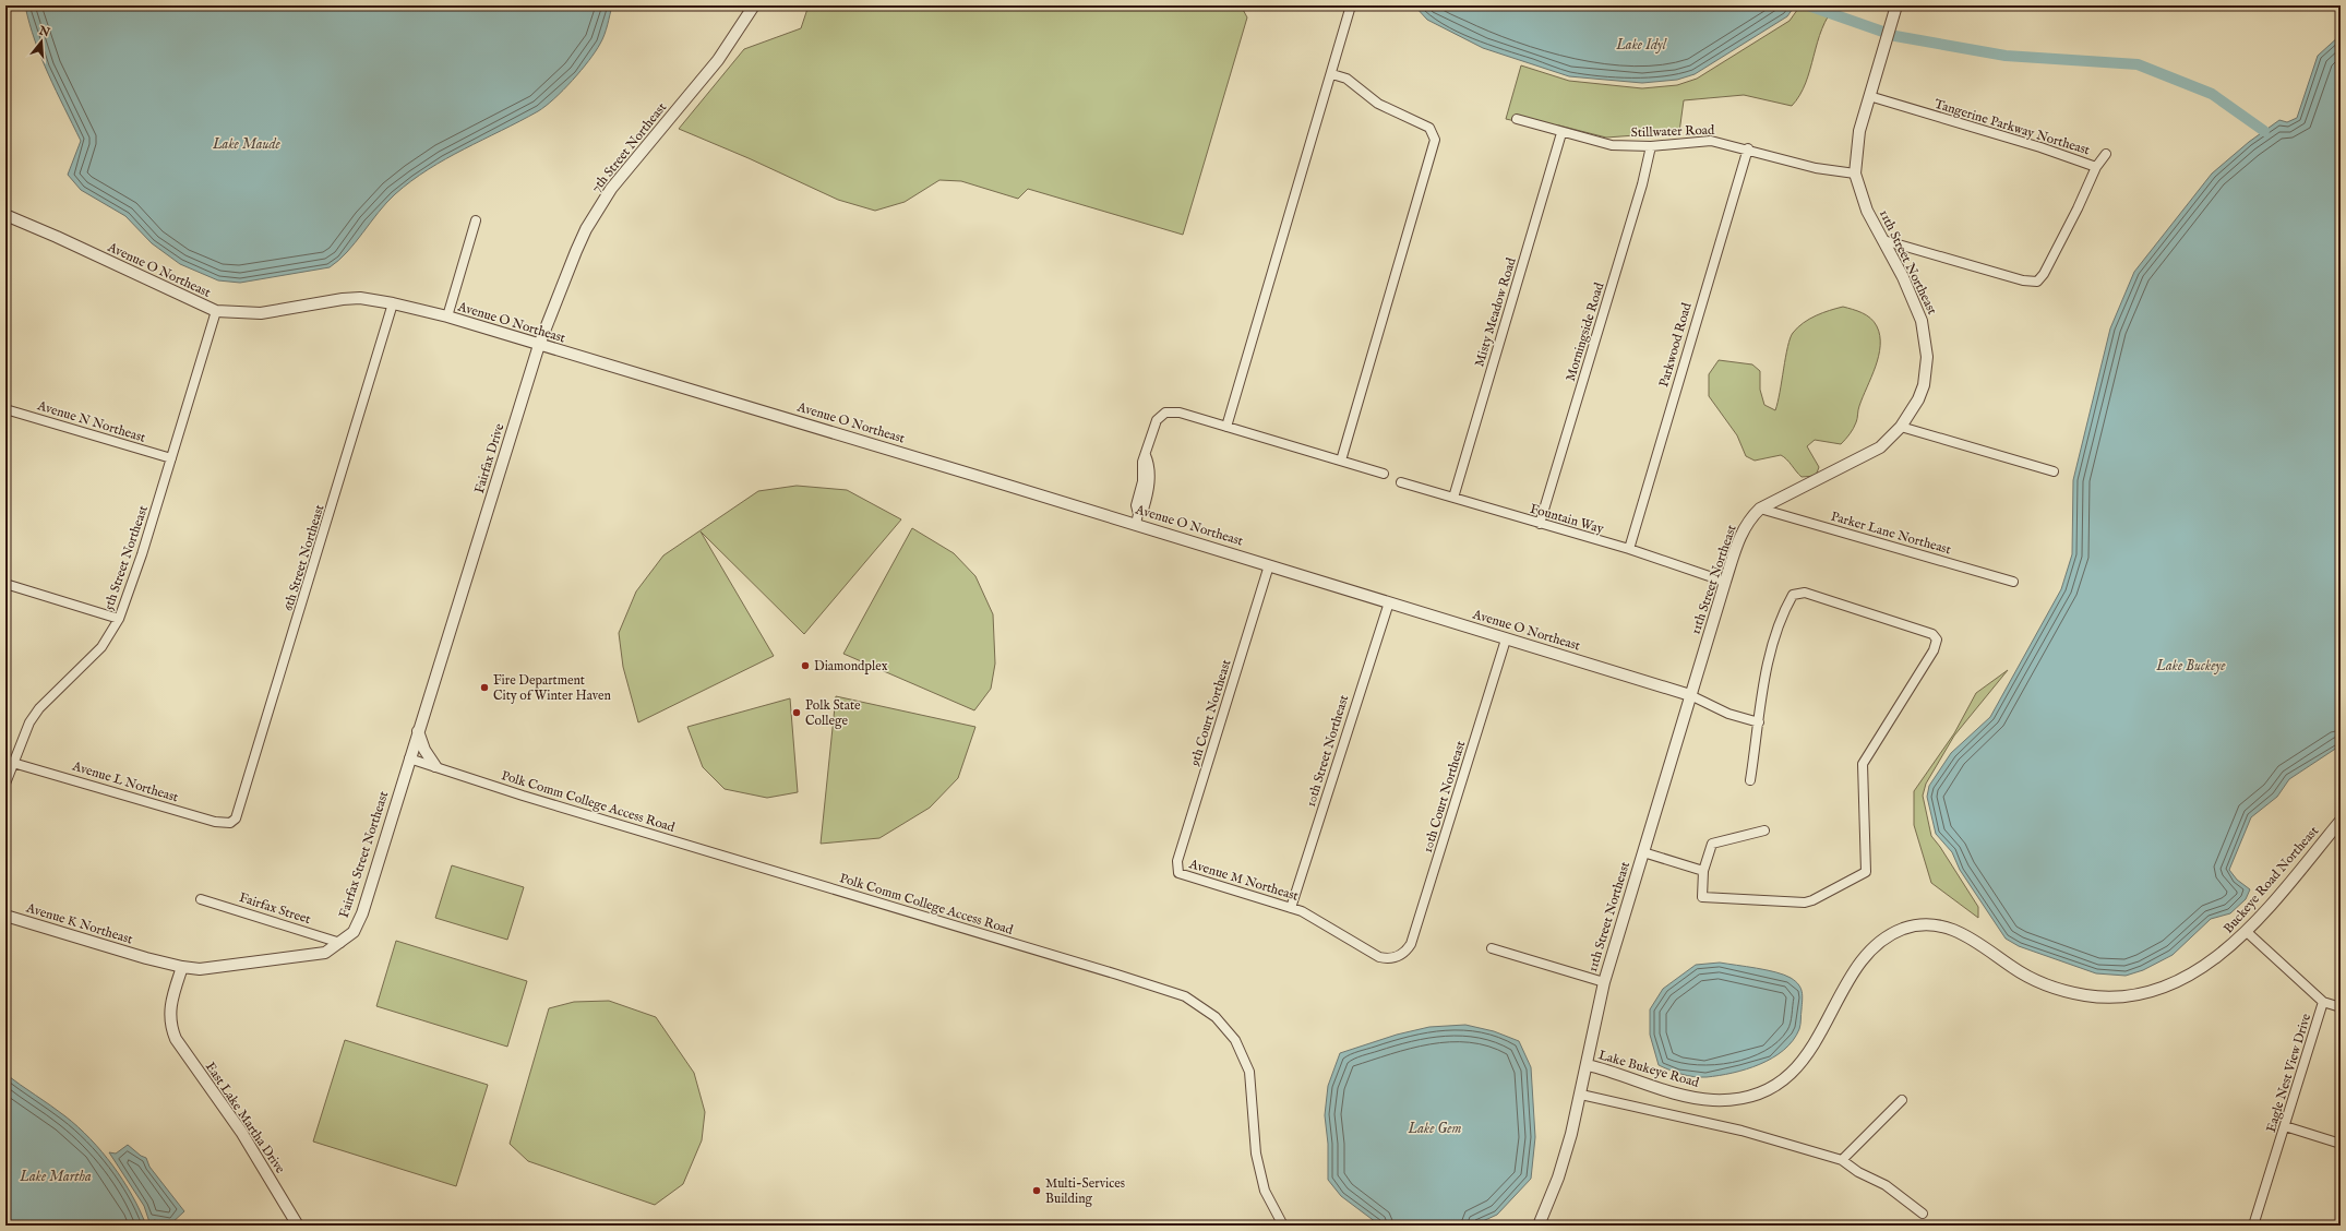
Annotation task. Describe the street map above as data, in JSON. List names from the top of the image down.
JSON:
{
  "streets": {
    "street": [
      "Tangerine Parkway Northeast",
      "Stillwater Road",
      "7th Street Northeast",
      "11th Street Northeast",
      "Avenue O Northeast",
      "Misty Meadow Road",
      "Morningside Road",
      "Parkwood Road",
      "Avenue N Northeast",
      "Fairfax Drive",
      "Fountain Way",
      "Parker Lane Northeast",
      "5th Street Northeast",
      "6th Street Northeast",
      "9th Court Northeast",
      "10th Street Northeast",
      "Avenue L Northeast",
      "10th Court Northeast",
      "Polk Comm College Access Road",
      "Fairfax Street Northeast",
      "Avenue M Northeast",
      "Buckeye Road Northeast",
      "Fairfax Street",
      "Avenue K Northeast",
      "Lake Bukeye Road",
      "Eagle Nest View Drive",
      "East Lake Martha Drive"
    ]
  },
  "crossings": [
    ["Tangerine Parkway Northeast", "11th Street Northeast"],
    ["Stillwater Road", "11th Street Northeast"],
    ["Stillwater Road", "Misty Meadow Road"],
    ["Stillwater Road", "Morningside Road"],
    ["Stillwater Road", "Parkwood Road"],
    ["7th Street Northeast", "Avenue O Northeast"],
    ["7th Street Northeast", "Fairfax Drive"],
    ["11th Street Northeast", "Avenue O Northeast"],
    ["11th Street Northeast", "Fountain Way"],
    ["11th Street Northeast", "Parker Lane Northeast"],
    ["11th Street Northeast", "Lake Bukeye Road"],
    ["Avenue O Northeast", "Fairfax Drive"],
    ["Avenue O Northeast", "5th Street Northeast"],
    ["Avenue O Northeast", "6th Street Northeast"],
    ["Avenue O Northeast", "9th Court Northeast"],
    ["Avenue O Northeast", "10th Street Northeast"],
    ["Avenue O Northeast", "10th Court Northeast"],
    ["Misty Meadow Road", "Fountain Way"],
    ["Morningside Road", "Fountain Way"],
    ["Parkwood Road", "Fountain Way"],
    ["Avenue N Northeast", "5th Street Northeast"],
    ["Fairfax Drive", "Fairfax Street Northeast"],
    ["5th Street Northeast", "Avenue L Northeast"],
    ["6th Street Northeast", "Avenue L Northeast"],
    ["9th Court Northeast", "Avenue M Northeast"],
    ["10th Street Northeast", "Avenue M Northeast"],
    ["10th Court Northeast", "Avenue M Northeast"],
    ["Polk Comm College Access Road", "Fairfax Street Northeast"],
    ["Fairfax Street Northeast", "Fairfax Street"],
    ["Fairfax Street Northeast", "Avenue K Northeast"],
    ["Fairfax Street Northeast", "East Lake Martha Drive"],
    ["Buckeye Road Northeast", "Lake Bukeye Road"],
    ["Buckeye Road Northeast", "Eagle Nest View Drive"]
  ],
  "water": [
    "Lake Idyl",
    "Lake Maude",
    "Lake Buckeye",
    "Lake Gem",
    "Lake Martha"
  ],
  "places": [
    "Diamondplex",
    "Fire Department City of Winter Haven",
    "Polk State College",
    "Multi-Services Building"
  ],
  "north": "top"
}
